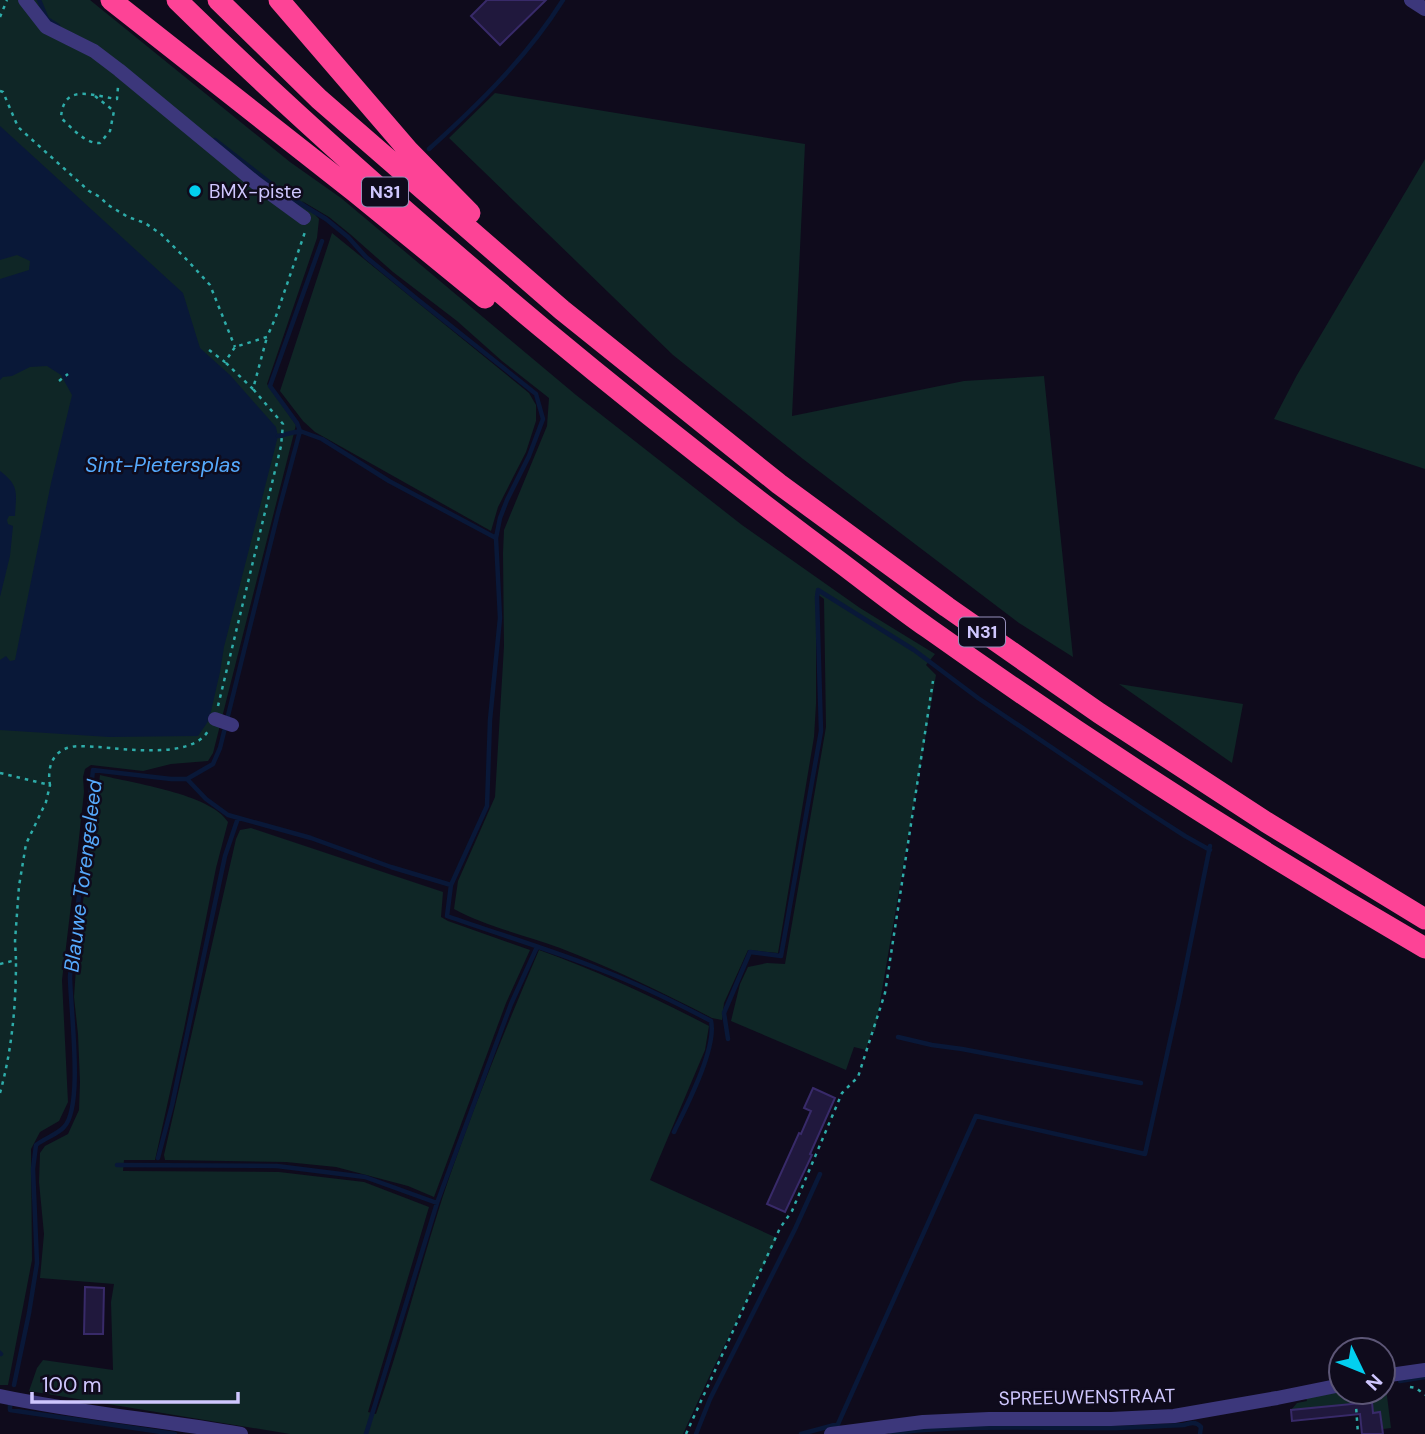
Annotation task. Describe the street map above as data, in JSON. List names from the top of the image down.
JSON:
{
  "streets": {
    "highway": ["N31"],
    "street": ["SPREEUWENSTRAAT"]
  },
  "water": ["Sint-Pietersplas", "Blauwe Torengeleed"],
  "places": ["BMX-piste"],
  "scale_bar": "100 m",
  "north": "bottom right"
}
